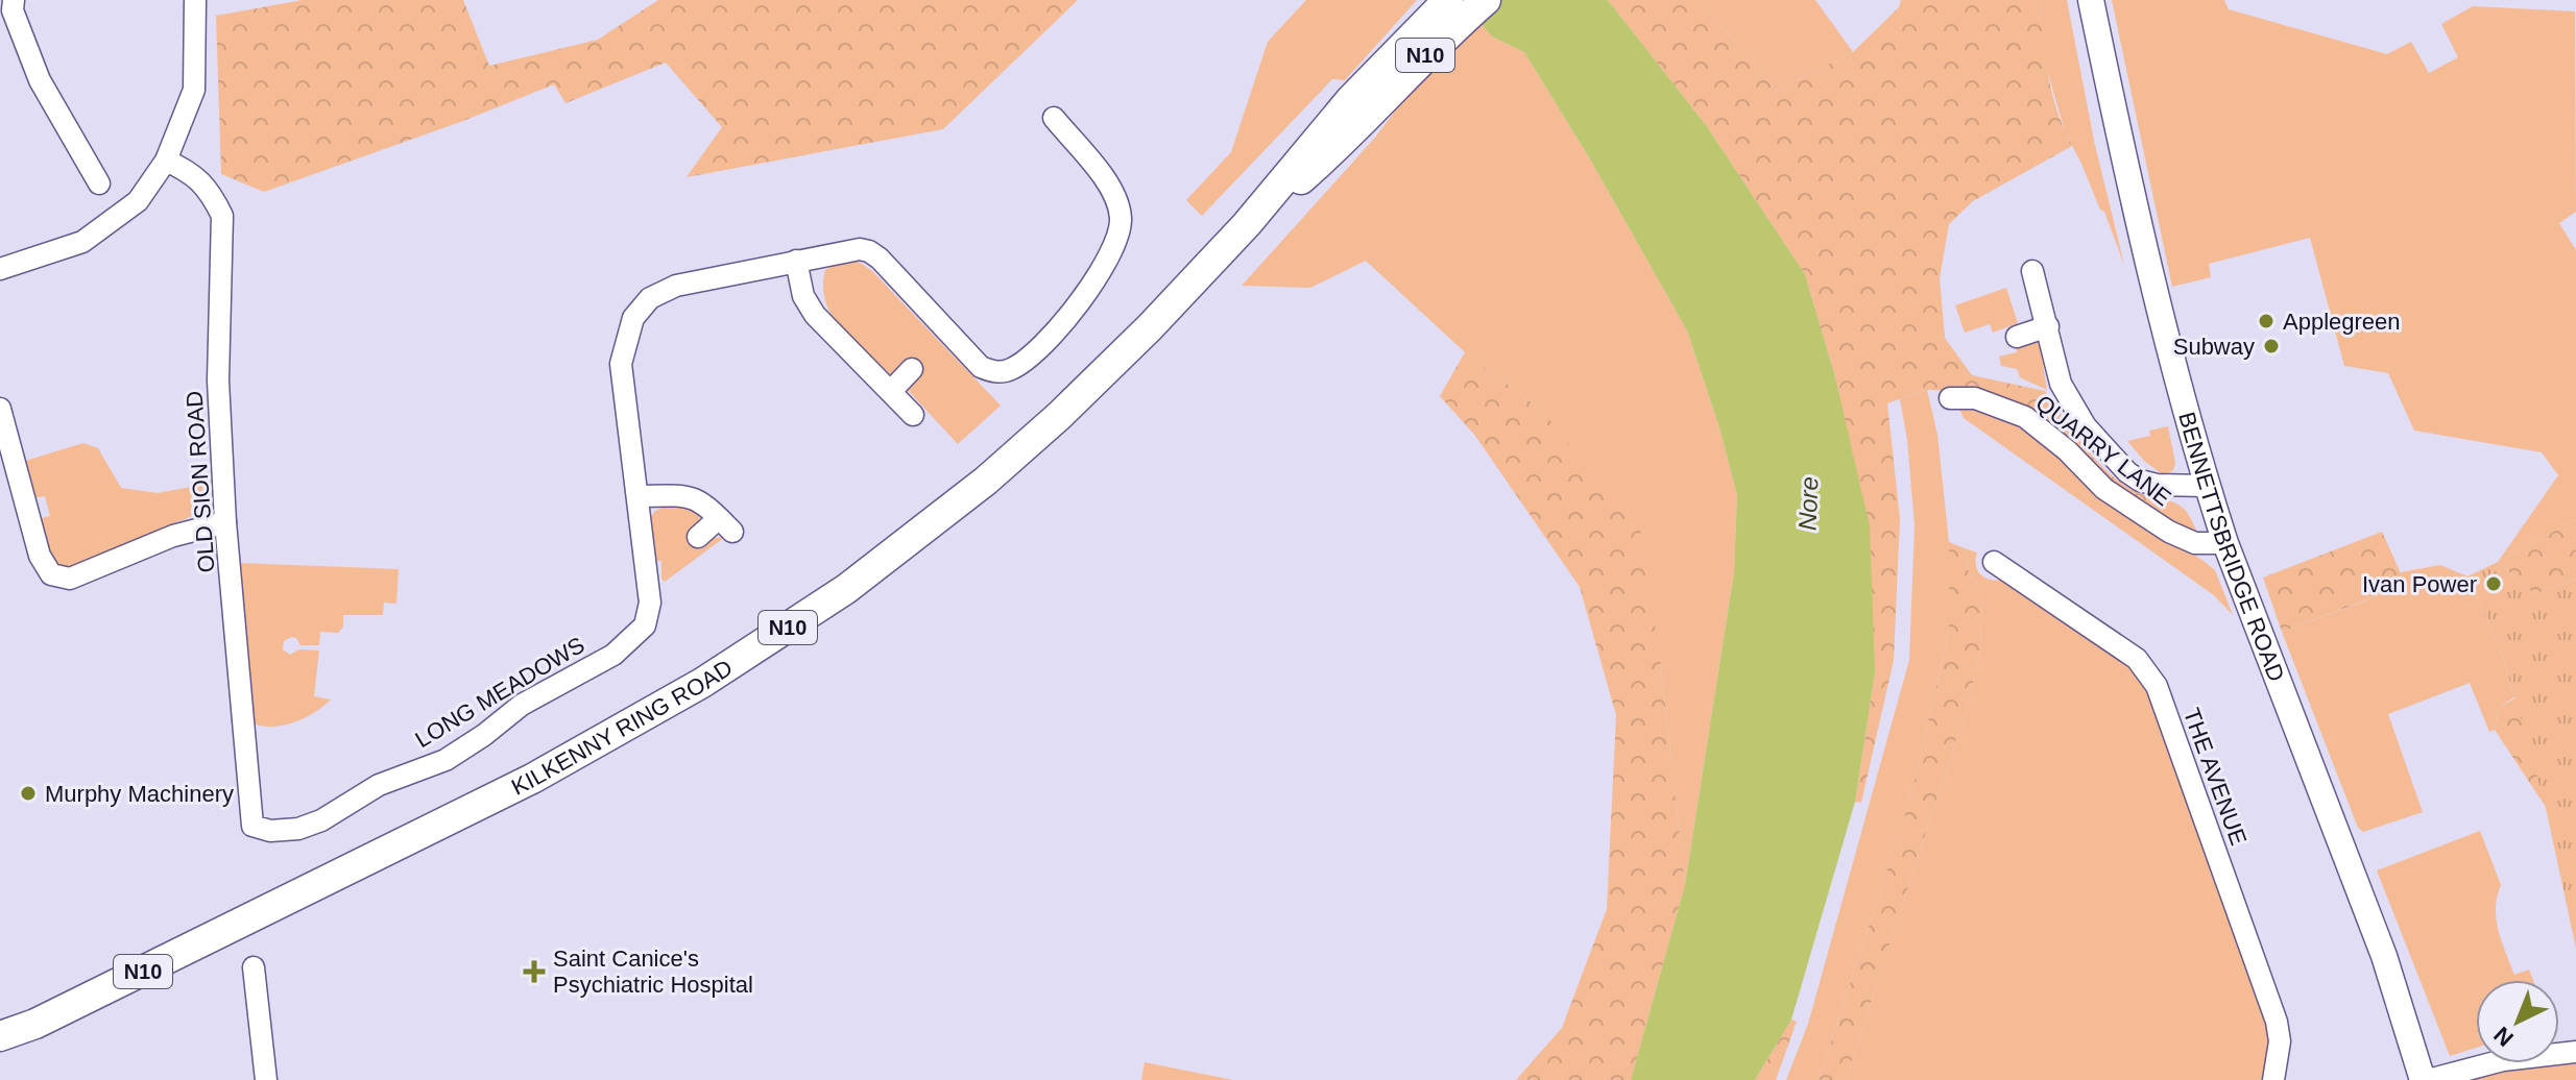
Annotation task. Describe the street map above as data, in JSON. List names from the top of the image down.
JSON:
{
  "streets": {
    "highway": ["N10", "KILKENNY RING ROAD"],
    "main road": ["BENNETTSBRIDGE ROAD"],
    "street": [
      "QUARRY LANE",
      "OLD SION ROAD",
      "LONG MEADOWS",
      "THE AVENUE"
    ]
  },
  "crossings": [
    ["QUARRY LANE", "BENNETTSBRIDGE ROAD"],
    ["OLD SION ROAD", "LONG MEADOWS"]
  ],
  "water": ["Nore"],
  "places": {
    "other": [
      "Applegreen",
      "Subway",
      "Ivan Power",
      "Murphy Machinery"
    ],
    "health": ["Saint Canice's Psychiatric Hospital"]
  },
  "north": "bottom left"
}
